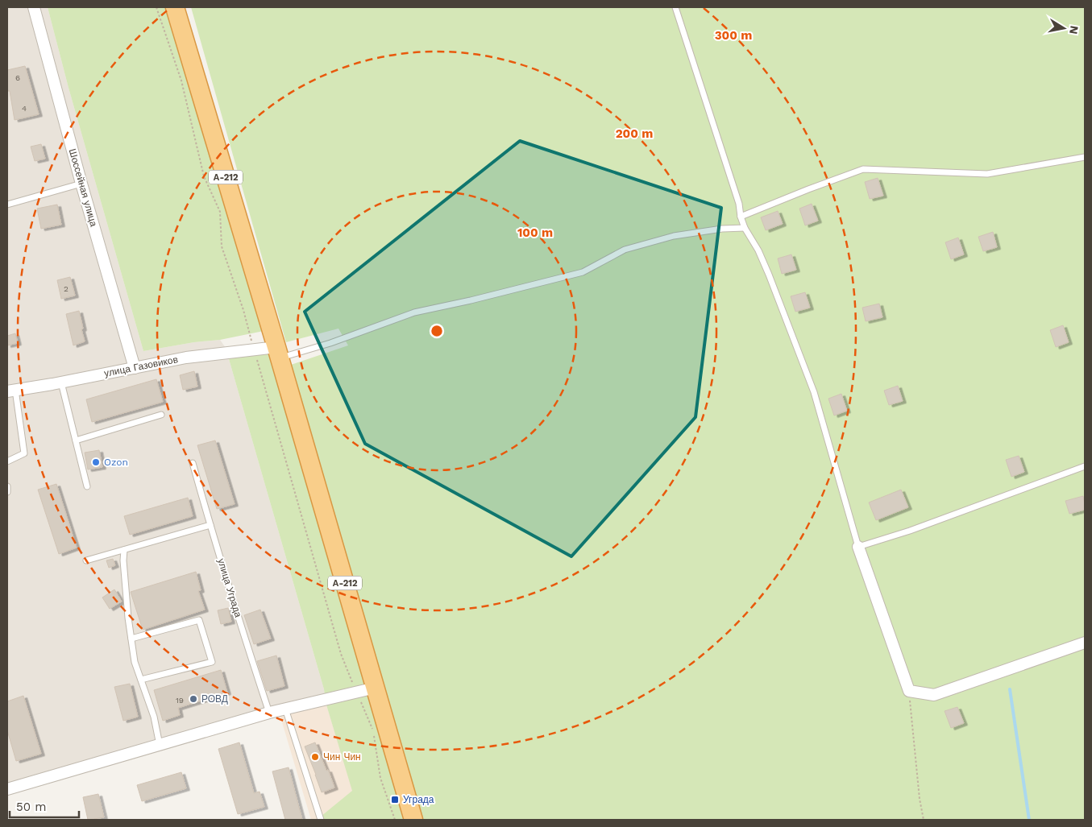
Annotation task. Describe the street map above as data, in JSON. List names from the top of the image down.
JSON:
{
  "streets": {
    "highway": ["А-212"],
    "street": ["Шоссейная улица", "улица Газовиков"],
    "lane": ["улица Уграда"]
  },
  "crossings": [
    ["А-212", "улица Газовиков"],
    ["Шоссейная улица", "улица Газовиков"]
  ],
  "places": {
    "other": ["Ozon", "РОВД", "Чин Чин"],
    "transit": ["Уграда"]
  },
  "house_numbers": [
    "6",
    "4",
    "2",
    "19"
  ],
  "scale_bar": "50 m",
  "north": "right",
  "rings": ["300 m", "200 m", "100 m"]
}
